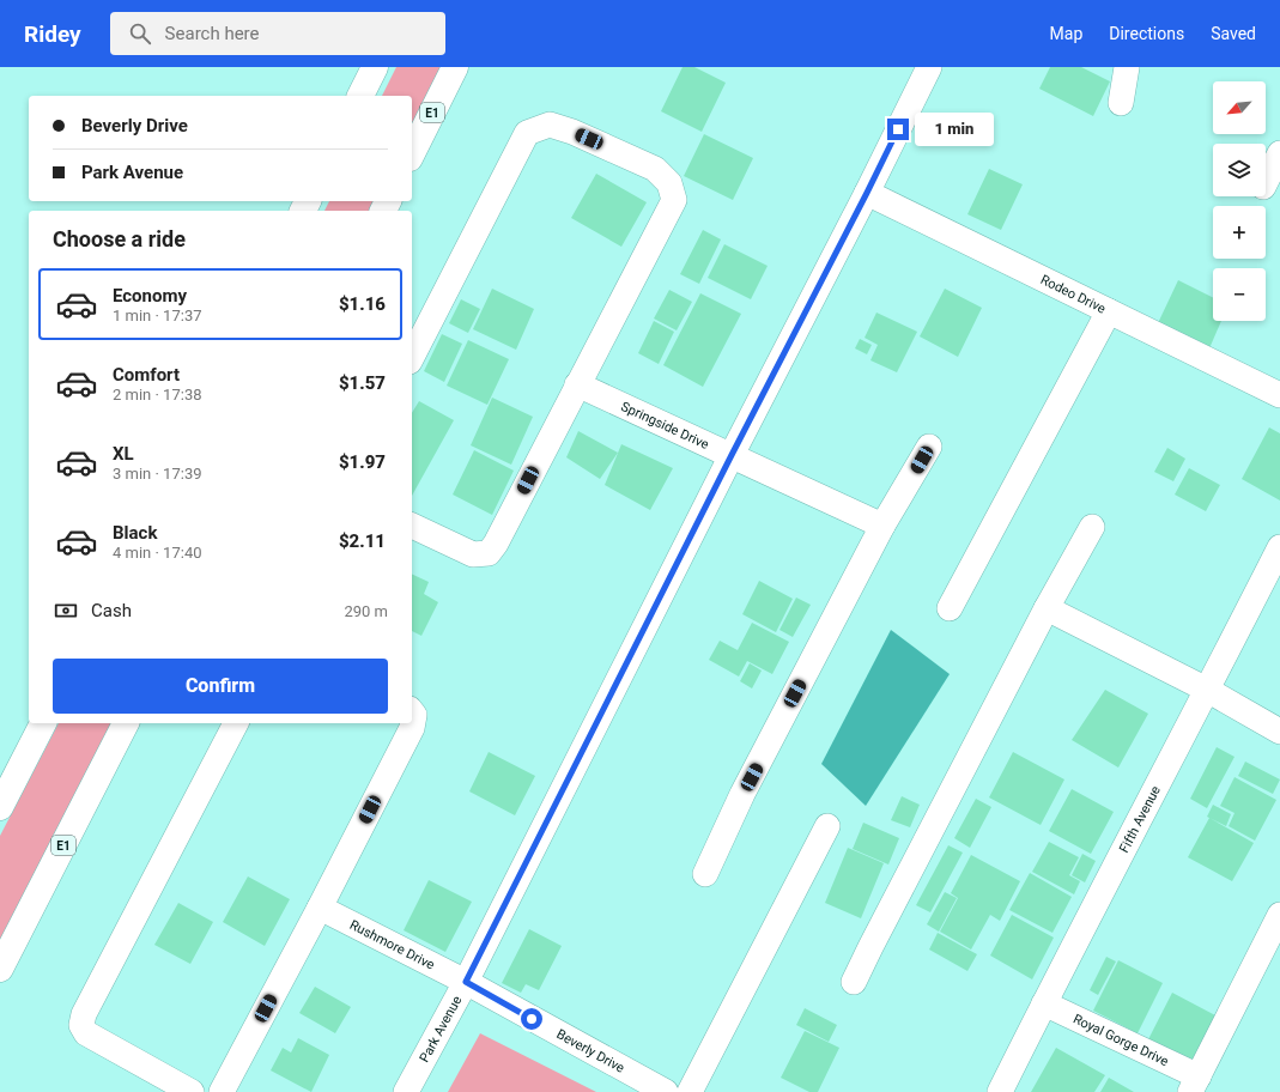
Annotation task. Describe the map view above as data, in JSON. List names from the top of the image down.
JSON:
{
  "streets": {
    "highway": ["E1"],
    "street": [
      "Rodeo Drive",
      "Springside Drive",
      "Fifth Avenue",
      "Rushmore Drive",
      "Park Avenue",
      "Royal Gorge Drive",
      "Beverly Drive"
    ]
  },
  "crossings": [
    ["Rodeo Drive", "Park Avenue"],
    ["Springside Drive", "Park Avenue"],
    ["Fifth Avenue", "Royal Gorge Drive"],
    ["Rushmore Drive", "Park Avenue"],
    ["Rushmore Drive", "Beverly Drive"],
    ["Park Avenue", "Beverly Drive"]
  ],
  "north": "bottom left",
  "page": {
    "header": "Ridey",
    "search": "Search here",
    "nav": ["Map", "Directions", "Saved"],
    "map_buttons": ["+", "−"],
    "banner": ["Beverly Drive", "Park Avenue"],
    "bubble": "1 min",
    "heading": "Choose a ride",
    "list": [
      {
        "name": "Economy",
        "note": "1 min · 17:37",
        "value": "$1.16"
      },
      {
        "name": "Comfort",
        "note": "2 min · 17:38",
        "value": "$1.57"
      },
      {
        "name": "XL",
        "note": "3 min · 17:39",
        "value": "$1.97"
      },
      {
        "name": "Black",
        "note": "4 min · 17:40",
        "value": "$2.11"
      }
    ],
    "pay": ["Cash", "290 m"],
    "buttons": "Confirm"
  }
}
